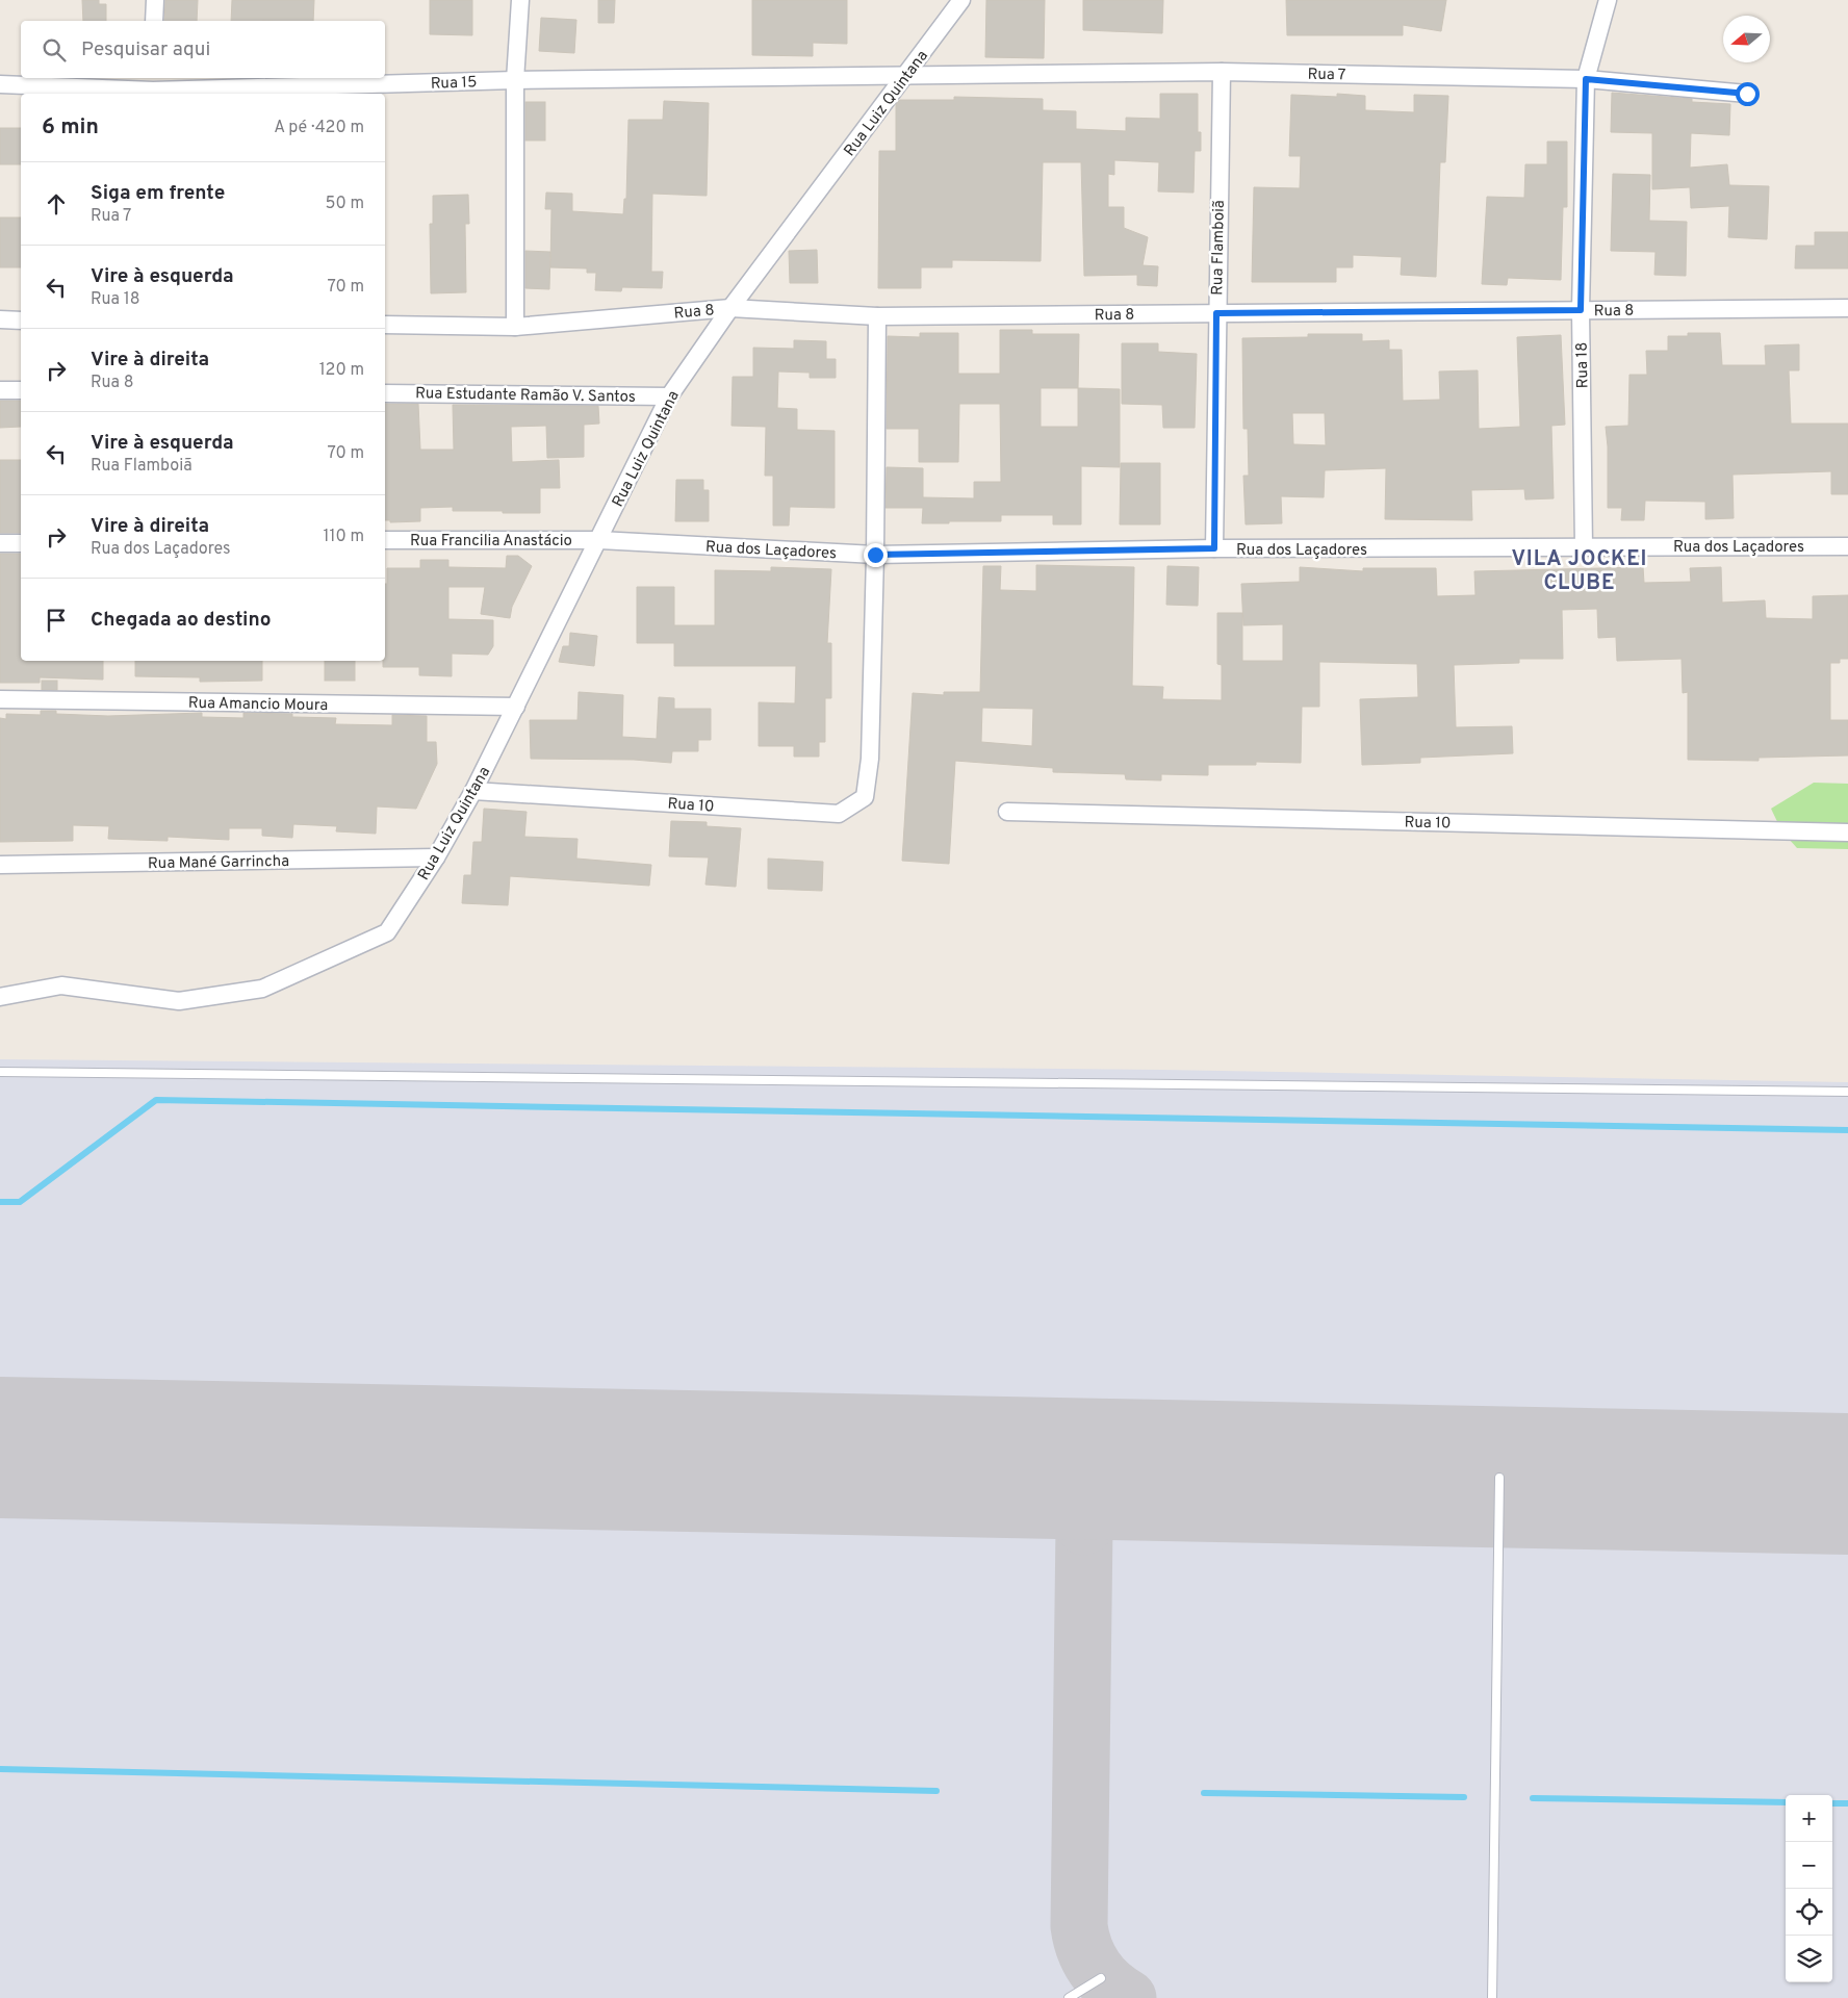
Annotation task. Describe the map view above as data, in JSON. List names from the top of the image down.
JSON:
{
  "streets": {
    "street": [
      "Rua 7",
      "Rua 15",
      "Rua Luiz Quintana",
      "Rua Flamboiã",
      "Rua 8",
      "Rua 18",
      "Rua Estudante Ramão V. Santos",
      "Rua Francilia Anastácio",
      "Rua dos Laçadores",
      "Rua Amancio Moura",
      "Rua 10",
      "Rua Mané Garrincha"
    ]
  },
  "crossings": [
    ["Rua 7", "Rua 15"],
    ["Rua 7", "Rua Luiz Quintana"],
    ["Rua 7", "Rua Flamboiã"],
    ["Rua 7", "Rua 18"],
    ["Rua 15", "Rua Luiz Quintana"],
    ["Rua Luiz Quintana", "Rua 8"],
    ["Rua Luiz Quintana", "Rua Estudante Ramão V. Santos"],
    ["Rua Luiz Quintana", "Rua Francilia Anastácio"],
    ["Rua Luiz Quintana", "Rua dos Laçadores"],
    ["Rua Luiz Quintana", "Rua Amancio Moura"],
    ["Rua Luiz Quintana", "Rua 10"],
    ["Rua Luiz Quintana", "Rua Mané Garrincha"],
    ["Rua Flamboiã", "Rua 8"],
    ["Rua Flamboiã", "Rua dos Laçadores"],
    ["Rua 8", "Rua 18"],
    ["Rua 8", "Rua 10"],
    ["Rua 18", "Rua dos Laçadores"],
    ["Rua Francilia Anastácio", "Rua dos Laçadores"],
    ["Rua dos Laçadores", "Rua 10"]
  ],
  "districts": ["VILA JOCKEI CLUBE"],
  "north": "left",
  "page": {
    "search": "Pesquisar aqui",
    "heading": ["6 min", "A pé · 420 m"],
    "list": [
      ["Siga em frente", "Rua 7", "50 m"],
      ["Vire à esquerda", "Rua 18", "70 m"],
      ["Vire à direita", "Rua 8", "120 m"],
      ["Vire à esquerda", "Rua Flamboiã", "70 m"],
      ["Vire à direita", "Rua dos Laçadores", "110 m"],
      "Chegada ao destino"
    ],
    "map_buttons": ["+", "−"]
  }
}
